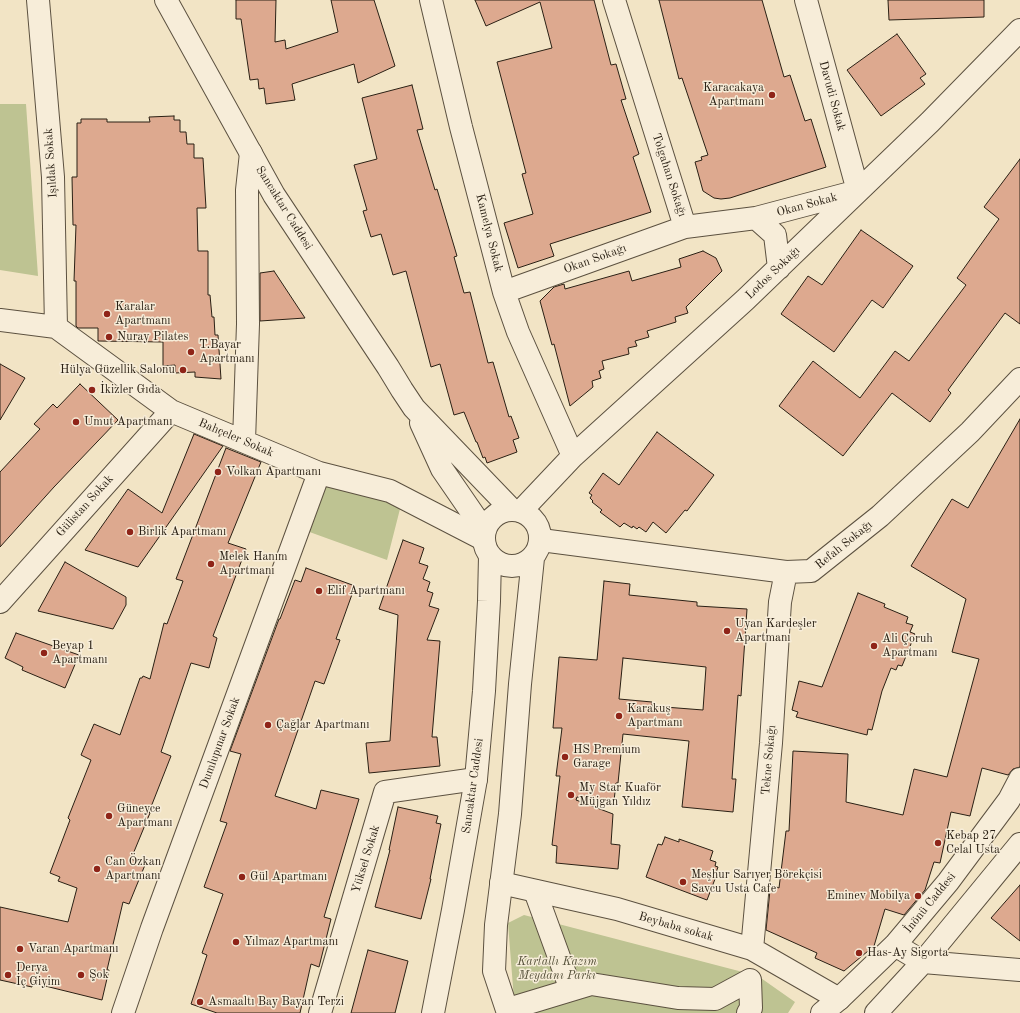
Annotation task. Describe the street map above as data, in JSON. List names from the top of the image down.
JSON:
{
  "streets": {
    "street": [
      "Davudi Sokak",
      "Işıldak Sokak",
      "Tolgahan Sokağı",
      "Okan Sokak",
      "Sancaktar Caddesi",
      "Kamelya Sokak",
      "Okan Sokağı",
      "Lodos Sokağı",
      "Bahçeler Sokak",
      "Gülistan Sokak",
      "Refah Sokağı",
      "Dumlupınar Sokak",
      "Tekne Sokağı",
      "Yüksel Sokak",
      "İnönü Caddesi",
      "Beybaba sokak"
    ]
  },
  "crossings": [
    ["Davudi Sokak", "Okan Sokak"],
    ["Davudi Sokak", "Lodos Sokağı"],
    ["Işıldak Sokak", "Bahçeler Sokak"],
    ["Tolgahan Sokağı", "Okan Sokak"],
    ["Tolgahan Sokağı", "Okan Sokağı"],
    ["Okan Sokak", "Lodos Sokağı"],
    ["Sancaktar Caddesi", "Lodos Sokağı"],
    ["Sancaktar Caddesi", "Bahçeler Sokak"],
    ["Sancaktar Caddesi", "Refah Sokağı"],
    ["Sancaktar Caddesi", "Yüksel Sokak"],
    ["Kamelya Sokak", "Okan Sokağı"],
    ["Kamelya Sokak", "Lodos Sokağı"],
    ["Lodos Sokağı", "Bahçeler Sokak"],
    ["Lodos Sokağı", "Refah Sokağı"],
    ["Bahçeler Sokak", "Gülistan Sokak"],
    ["Bahçeler Sokak", "Refah Sokağı"],
    ["Bahçeler Sokak", "Dumlupınar Sokak"],
    ["Refah Sokağı", "Tekne Sokağı"],
    ["Tekne Sokağı", "Beybaba sokak"],
    ["İnönü Caddesi", "Beybaba sokak"]
  ],
  "parks": ["Kartallı Kazım Meydanı Parkı"],
  "places": [
    "Karacakaya Apartmanı",
    "Karalar Apartmanı",
    "Nuray Pilates",
    "T.Bayar Apartmanı",
    "Hülya Güzellik Salonu",
    "İkizler Gıda",
    "Umut Apartmanı",
    "Volkan Apartmanı",
    "Birlik Apartmanı",
    "Melek Hanım Apartmanı",
    "Elif Apartmanı",
    "Uyan Kardeşler Apartmanı",
    "Ali Çoruh Apartmanı",
    "Beyap 1 Apartmanı",
    "Karakuş Apartmanı",
    "Çağlar Apartmanı",
    "HS Premium Garage",
    "My Star Kuaför Müjgan Yıldız",
    "Güneyce Apartmanı",
    "Kebap 27 Celal Usta",
    "Can Özkan Apartmanı",
    "Gül Apartmanı",
    "Meşhur Sarıyer Börekçisi Savcu Usta Cafe",
    "Eminev Mobilya",
    "Yılmaz Apartmanı",
    "Varan Apartmanı",
    "Has-Ay Sigorta",
    "Derya İç Giyim",
    "Şok",
    "Asmaaltı Bay Bayan Terzi"
  ]
}
